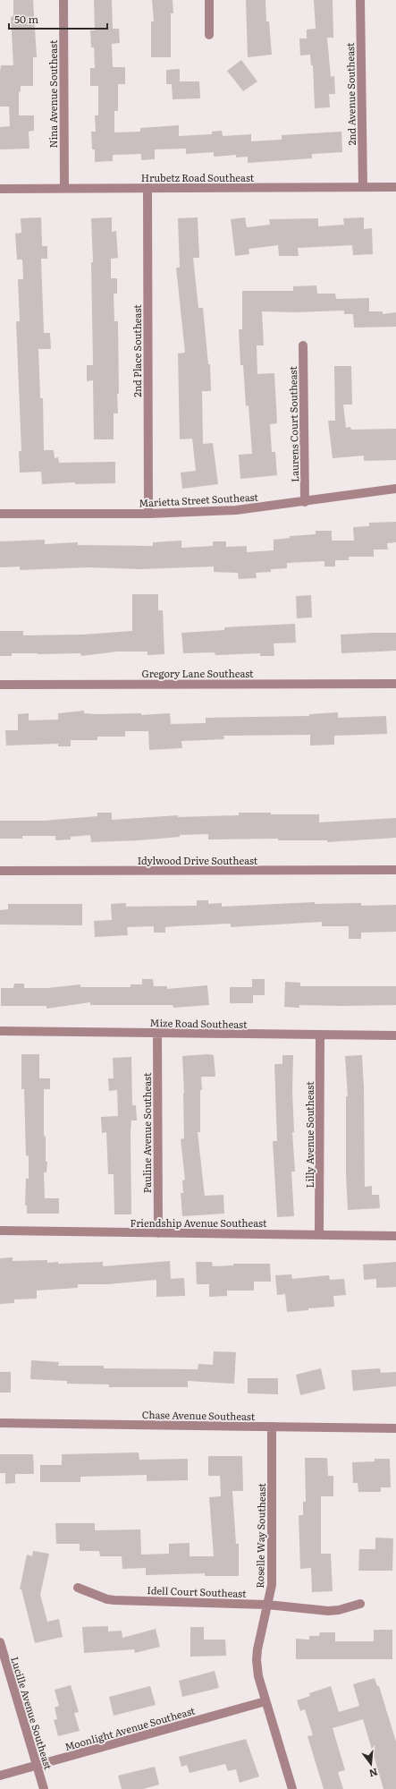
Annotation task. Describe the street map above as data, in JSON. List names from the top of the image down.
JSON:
{
  "streets": {
    "street": [
      "Nina Avenue Southeast",
      "2nd Avenue Southeast",
      "Hrubetz Road Southeast",
      "2nd Place Southeast",
      "Laurens Court Southeast",
      "Marietta Street Southeast",
      "Gregory Lane Southeast",
      "Idylwood Drive Southeast",
      "Mize Road Southeast",
      "Pauline Avenue Southeast",
      "Lilly Avenue Southeast",
      "Friendship Avenue Southeast",
      "Chase Avenue Southeast",
      "Roselle Way Southeast",
      "Idell Court Southeast",
      "Lucille Avenue Southeast",
      "Moonlight Avenue Southeast"
    ]
  },
  "crossings": [
    ["Nina Avenue Southeast", "Hrubetz Road Southeast"],
    ["2nd Avenue Southeast", "Hrubetz Road Southeast"],
    ["Hrubetz Road Southeast", "2nd Place Southeast"],
    ["2nd Place Southeast", "Marietta Street Southeast"],
    ["Laurens Court Southeast", "Marietta Street Southeast"],
    ["Mize Road Southeast", "Pauline Avenue Southeast"],
    ["Mize Road Southeast", "Lilly Avenue Southeast"],
    ["Pauline Avenue Southeast", "Friendship Avenue Southeast"],
    ["Lilly Avenue Southeast", "Friendship Avenue Southeast"],
    ["Chase Avenue Southeast", "Roselle Way Southeast"],
    ["Roselle Way Southeast", "Idell Court Southeast"],
    ["Roselle Way Southeast", "Moonlight Avenue Southeast"],
    ["Lucille Avenue Southeast", "Moonlight Avenue Southeast"]
  ],
  "scale_bar": "50 m",
  "north": "bottom"
}
